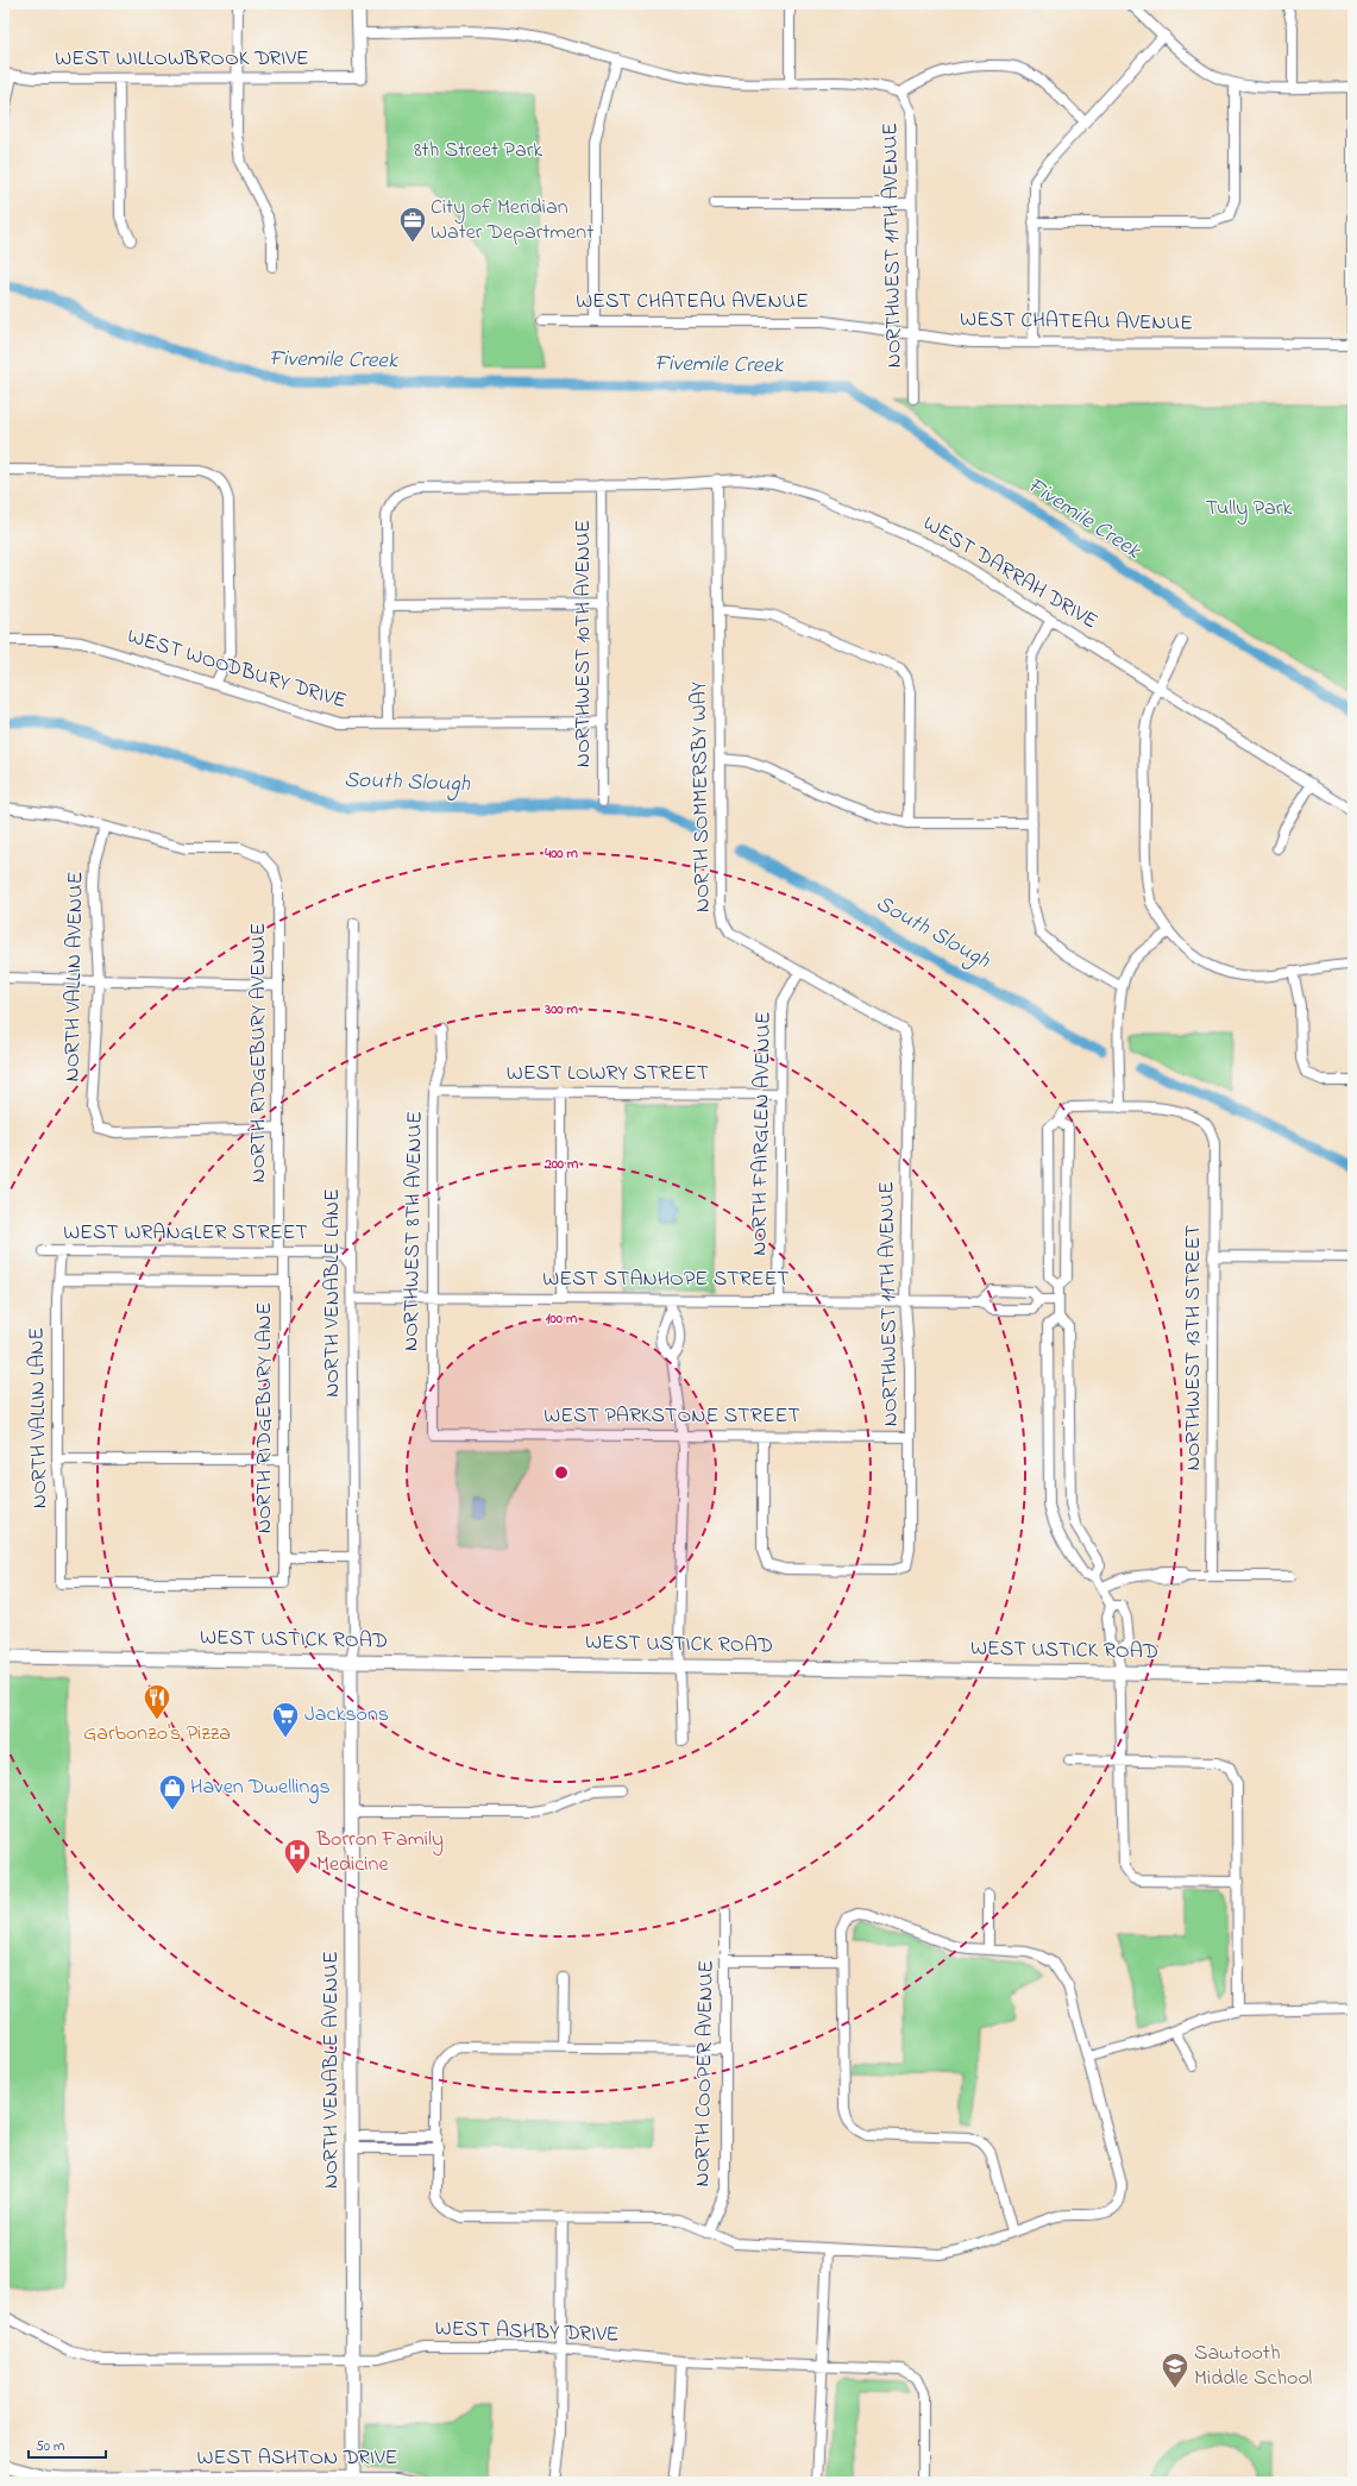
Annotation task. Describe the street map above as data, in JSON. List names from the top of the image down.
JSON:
{
  "streets": {
    "main road": ["WEST USTICK ROAD", "NORTH VENABLE AVENUE", "WEST ASHTON DRIVE"],
    "street": [
      "WEST WILLOWBROOK DRIVE",
      "NORTHWEST 11TH AVENUE",
      "WEST CHATEAU AVENUE",
      "WEST DARRAH DRIVE",
      "NORTHWEST 10TH AVENUE",
      "WEST WOODBURY DRIVE",
      "NORTH SOMMERSBY WAY",
      "NORTH VALLIN AVENUE",
      "NORTH RIDGEBURY AVENUE",
      "WEST LOWRY STREET",
      "NORTH FAIRGLEN AVENUE",
      "NORTHWEST 8TH AVENUE",
      "WEST WRANGLER STREET",
      "WEST STANHOPE STREET",
      "NORTH VENABLE LANE",
      "NORTHWEST 13TH STREET",
      "WEST PARKSTONE STREET",
      "NORTH VALLIN LANE",
      "NORTH RIDGEBURY LANE",
      "NORTH COOPER AVENUE",
      "WEST ASHBY DRIVE"
    ]
  },
  "crossings": [
    ["NORTHWEST 11TH AVENUE", "WEST CHATEAU AVENUE"],
    ["NORTHWEST 11TH AVENUE", "NORTH SOMMERSBY WAY"],
    ["NORTHWEST 11TH AVENUE", "WEST STANHOPE STREET"],
    ["NORTHWEST 11TH AVENUE", "WEST PARKSTONE STREET"],
    ["WEST DARRAH DRIVE", "NORTHWEST 10TH AVENUE"],
    ["WEST DARRAH DRIVE", "NORTH SOMMERSBY WAY"],
    ["NORTHWEST 10TH AVENUE", "WEST WOODBURY DRIVE"],
    ["NORTH SOMMERSBY WAY", "NORTH FAIRGLEN AVENUE"],
    ["NORTH VALLIN AVENUE", "NORTH RIDGEBURY AVENUE"],
    ["NORTH RIDGEBURY AVENUE", "WEST WRANGLER STREET"],
    ["NORTH RIDGEBURY AVENUE", "NORTH RIDGEBURY LANE"],
    ["WEST LOWRY STREET", "NORTH FAIRGLEN AVENUE"],
    ["WEST LOWRY STREET", "NORTHWEST 8TH AVENUE"],
    ["NORTH FAIRGLEN AVENUE", "WEST STANHOPE STREET"],
    ["NORTHWEST 8TH AVENUE", "WEST STANHOPE STREET"],
    ["NORTHWEST 8TH AVENUE", "WEST PARKSTONE STREET"],
    ["WEST WRANGLER STREET", "NORTH VENABLE LANE"],
    ["WEST WRANGLER STREET", "NORTH VALLIN LANE"],
    ["WEST WRANGLER STREET", "NORTH RIDGEBURY LANE"],
    ["WEST STANHOPE STREET", "NORTH VENABLE LANE"],
    ["NORTH VENABLE LANE", "WEST USTICK ROAD"],
    ["NORTH VENABLE LANE", "NORTH VENABLE AVENUE"],
    ["NORTH VALLIN LANE", "NORTH RIDGEBURY LANE"],
    ["WEST USTICK ROAD", "NORTH VENABLE AVENUE"],
    ["NORTH VENABLE AVENUE", "WEST ASHBY DRIVE"],
    ["NORTH VENABLE AVENUE", "WEST ASHTON DRIVE"]
  ],
  "water": ["Fivemile Creek", "South Slough"],
  "parks": ["8th Street Park", "Tully Park"],
  "places": {
    "office": ["City of Meridian Water Department"],
    "restaurant": ["Garbonzo's Pizza"],
    "supermarket": ["Jacksons"],
    "shop": ["Haven Dwellings"],
    "hospital": ["Borron Family Medicine"],
    "school or university": ["Sawtooth Middle School"]
  },
  "scale_bar": "50 m",
  "rings": [
    "400 m",
    "300 m",
    "200 m",
    "100 m"
  ]
}
